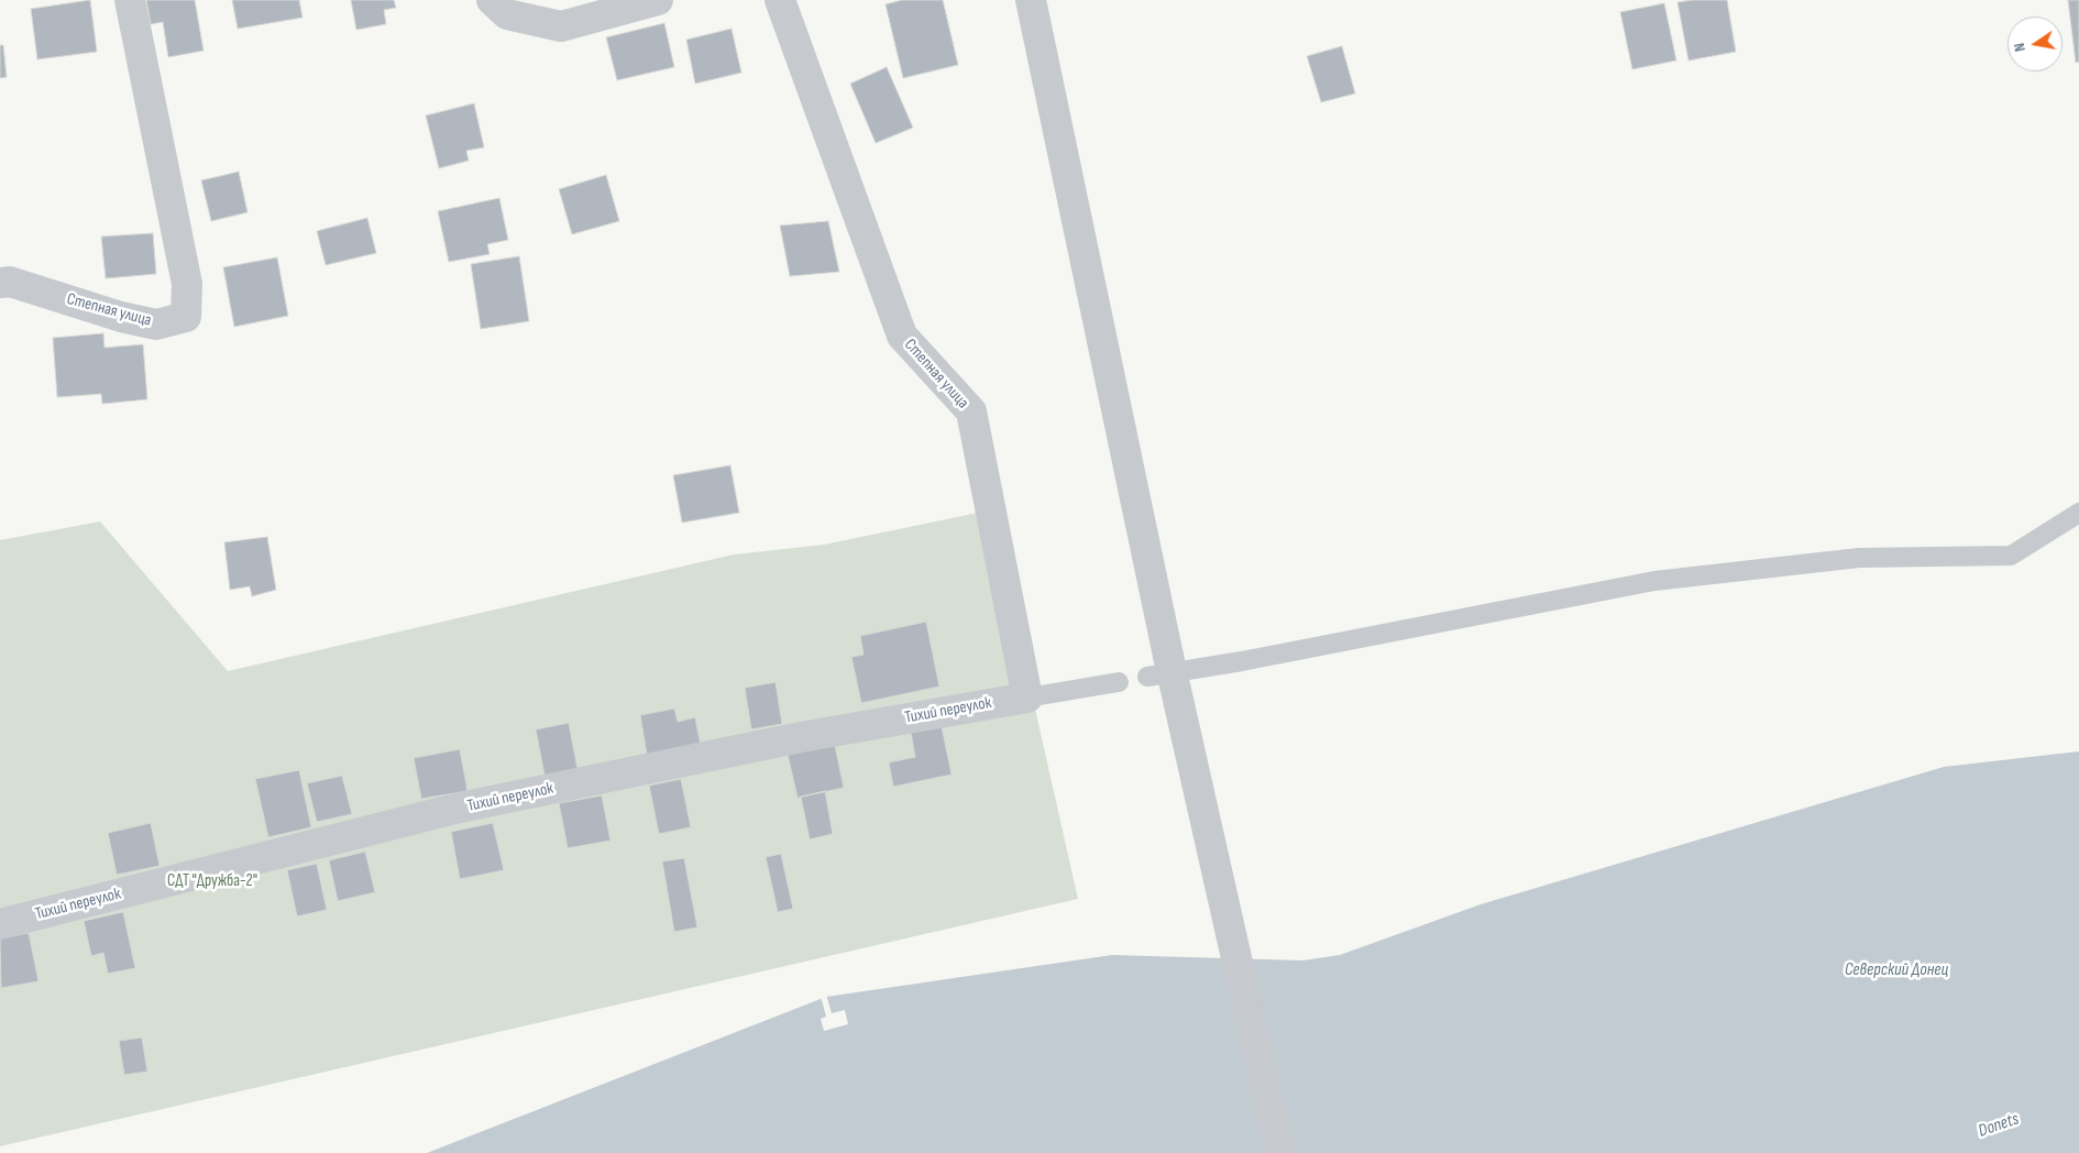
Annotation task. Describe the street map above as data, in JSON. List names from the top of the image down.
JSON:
{
  "streets": {
    "street": ["Степная улица", "Тихий переулок"]
  },
  "crossings": [
    ["Степная улица", "Тихий переулок"]
  ],
  "water": ["Северский Донец", "Donets"],
  "parks": ["СДТ \"Дружба-2\""],
  "north": "left"
}
